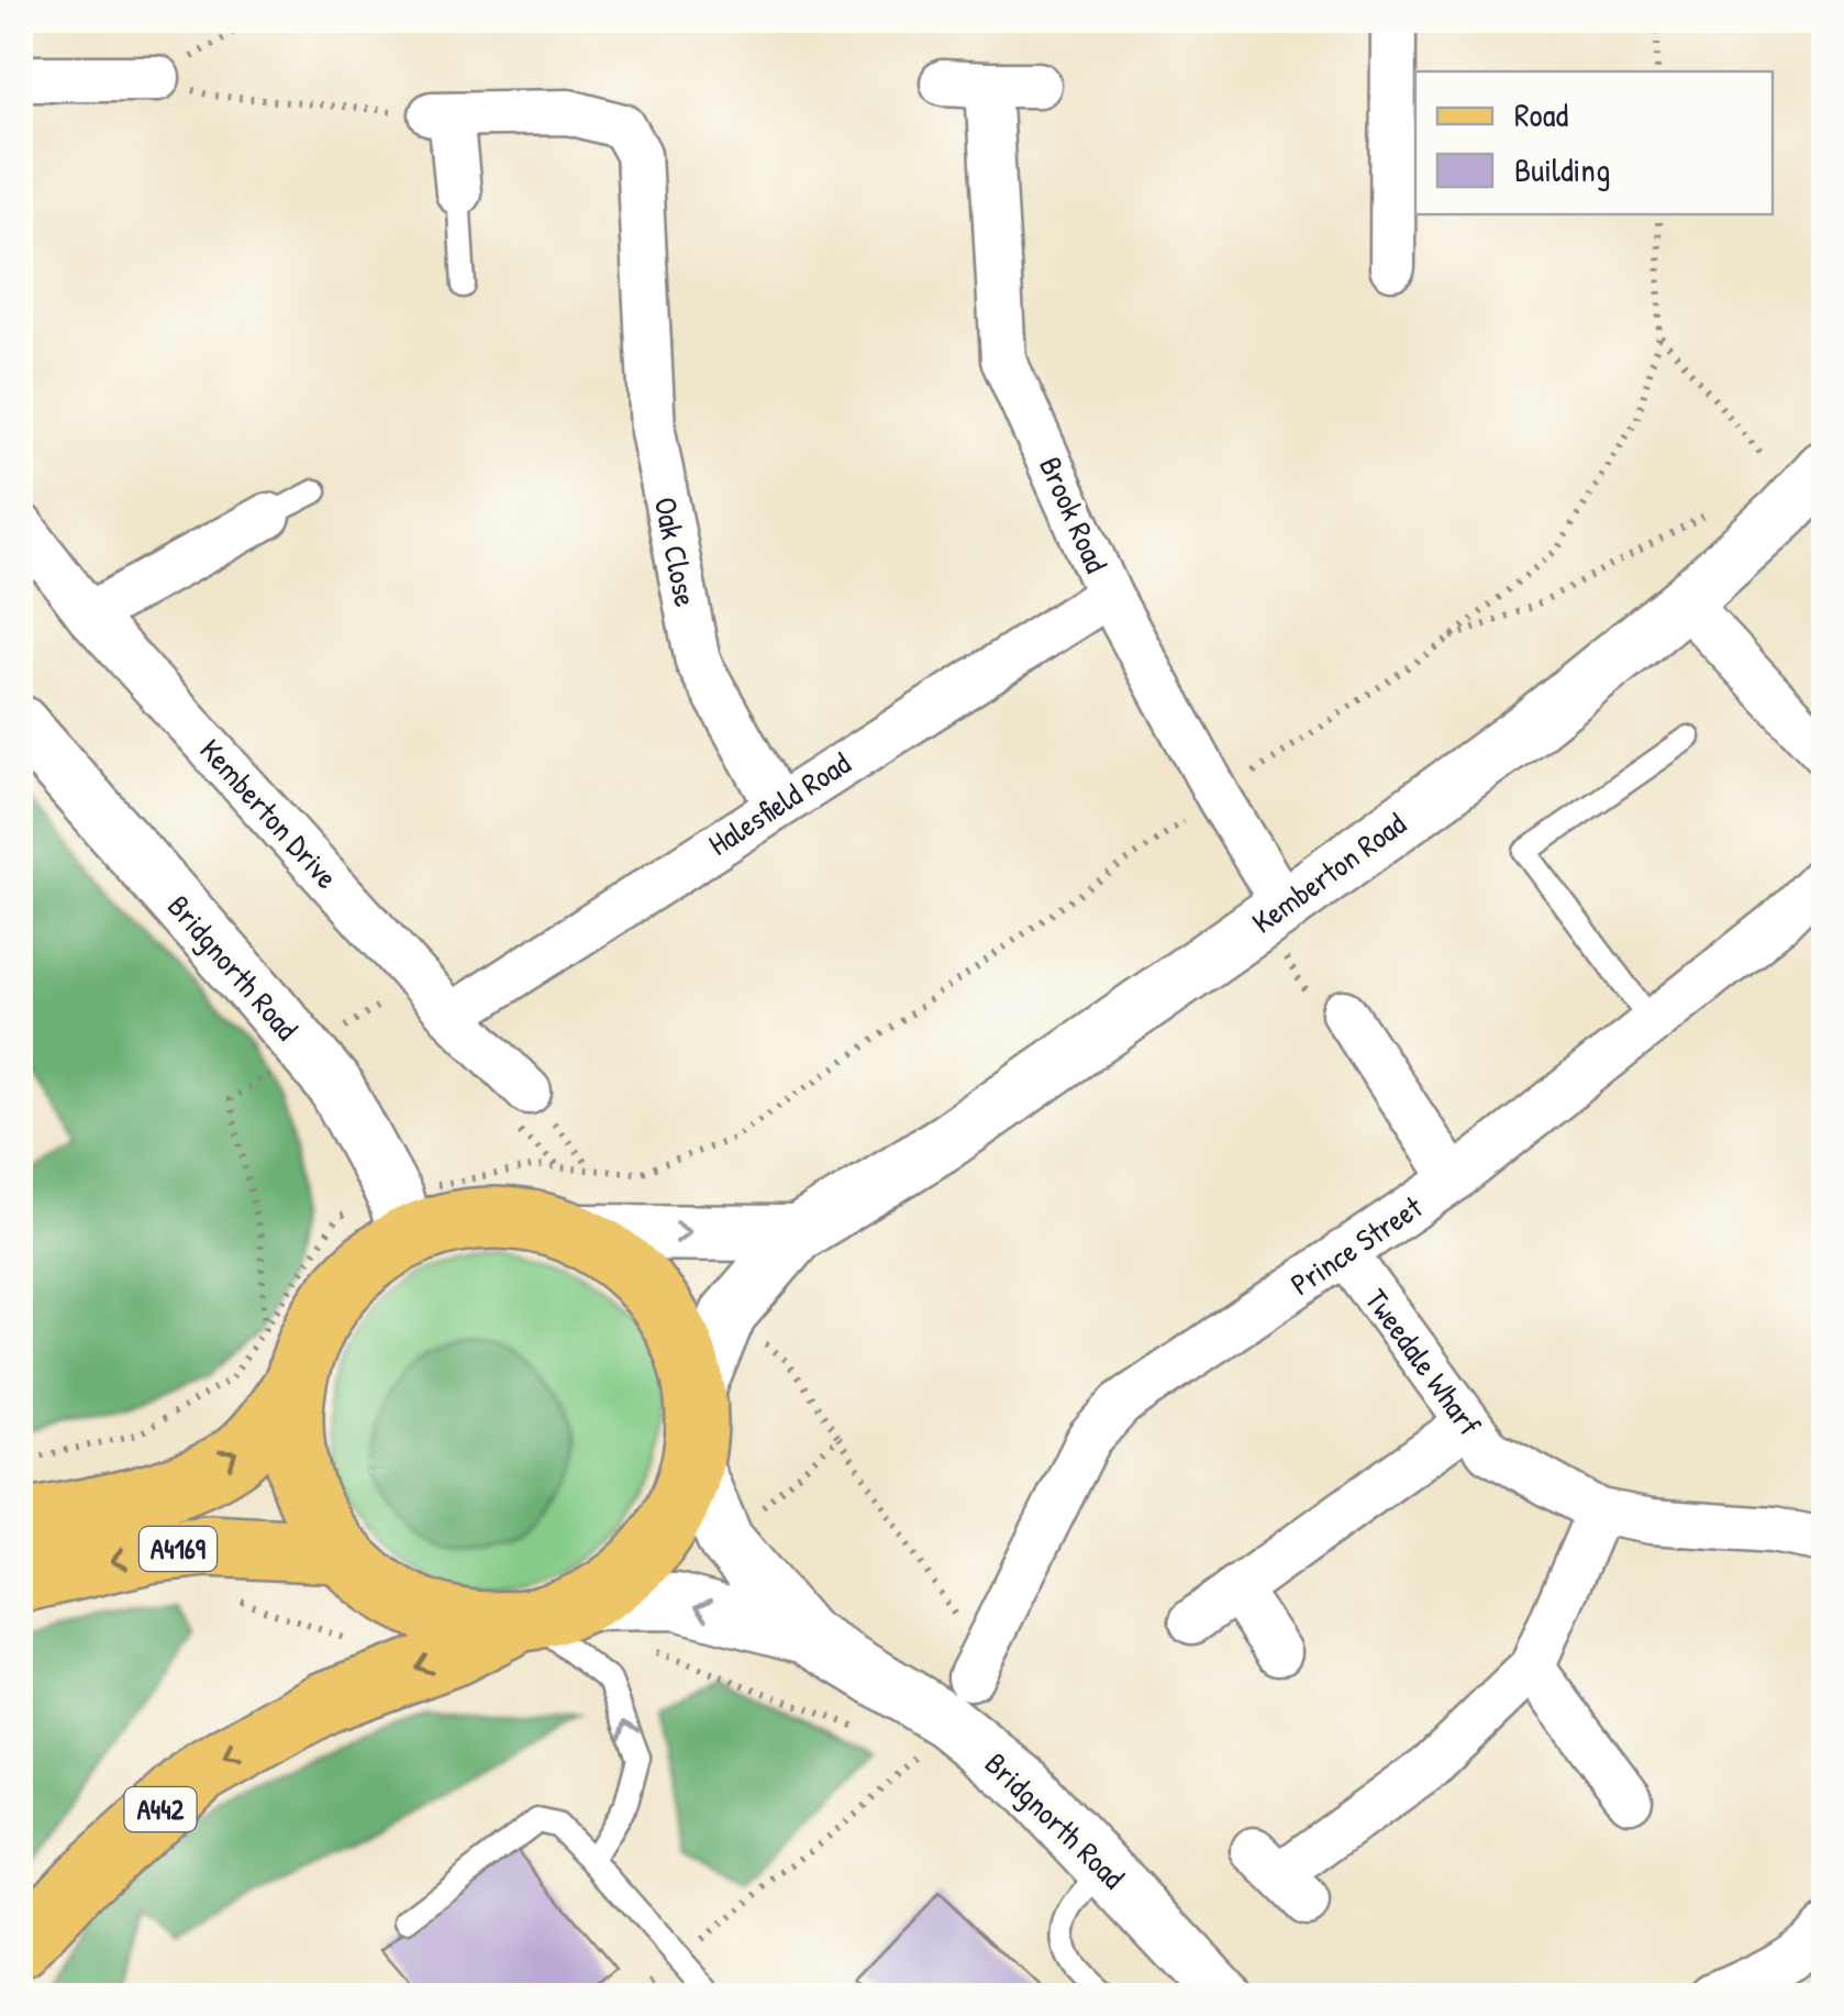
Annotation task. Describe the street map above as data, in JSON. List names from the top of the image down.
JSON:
{
  "streets": {
    "main road": ["A4169", "A442"],
    "street": [
      "Brook Road",
      "Oak Close",
      "Halesfield Road",
      "Kemberton Drive",
      "Kemberton Road",
      "Bridgnorth Road",
      "Prince Street",
      "Tweedale Wharf"
    ]
  },
  "crossings": [
    ["Brook Road", "Halesfield Road"],
    ["Brook Road", "Kemberton Road"],
    ["Oak Close", "Halesfield Road"],
    ["Halesfield Road", "Kemberton Drive"],
    ["Bridgnorth Road", "A442"],
    ["Prince Street", "Tweedale Wharf"]
  ],
  "legend": ["Road", "Building"]
}
